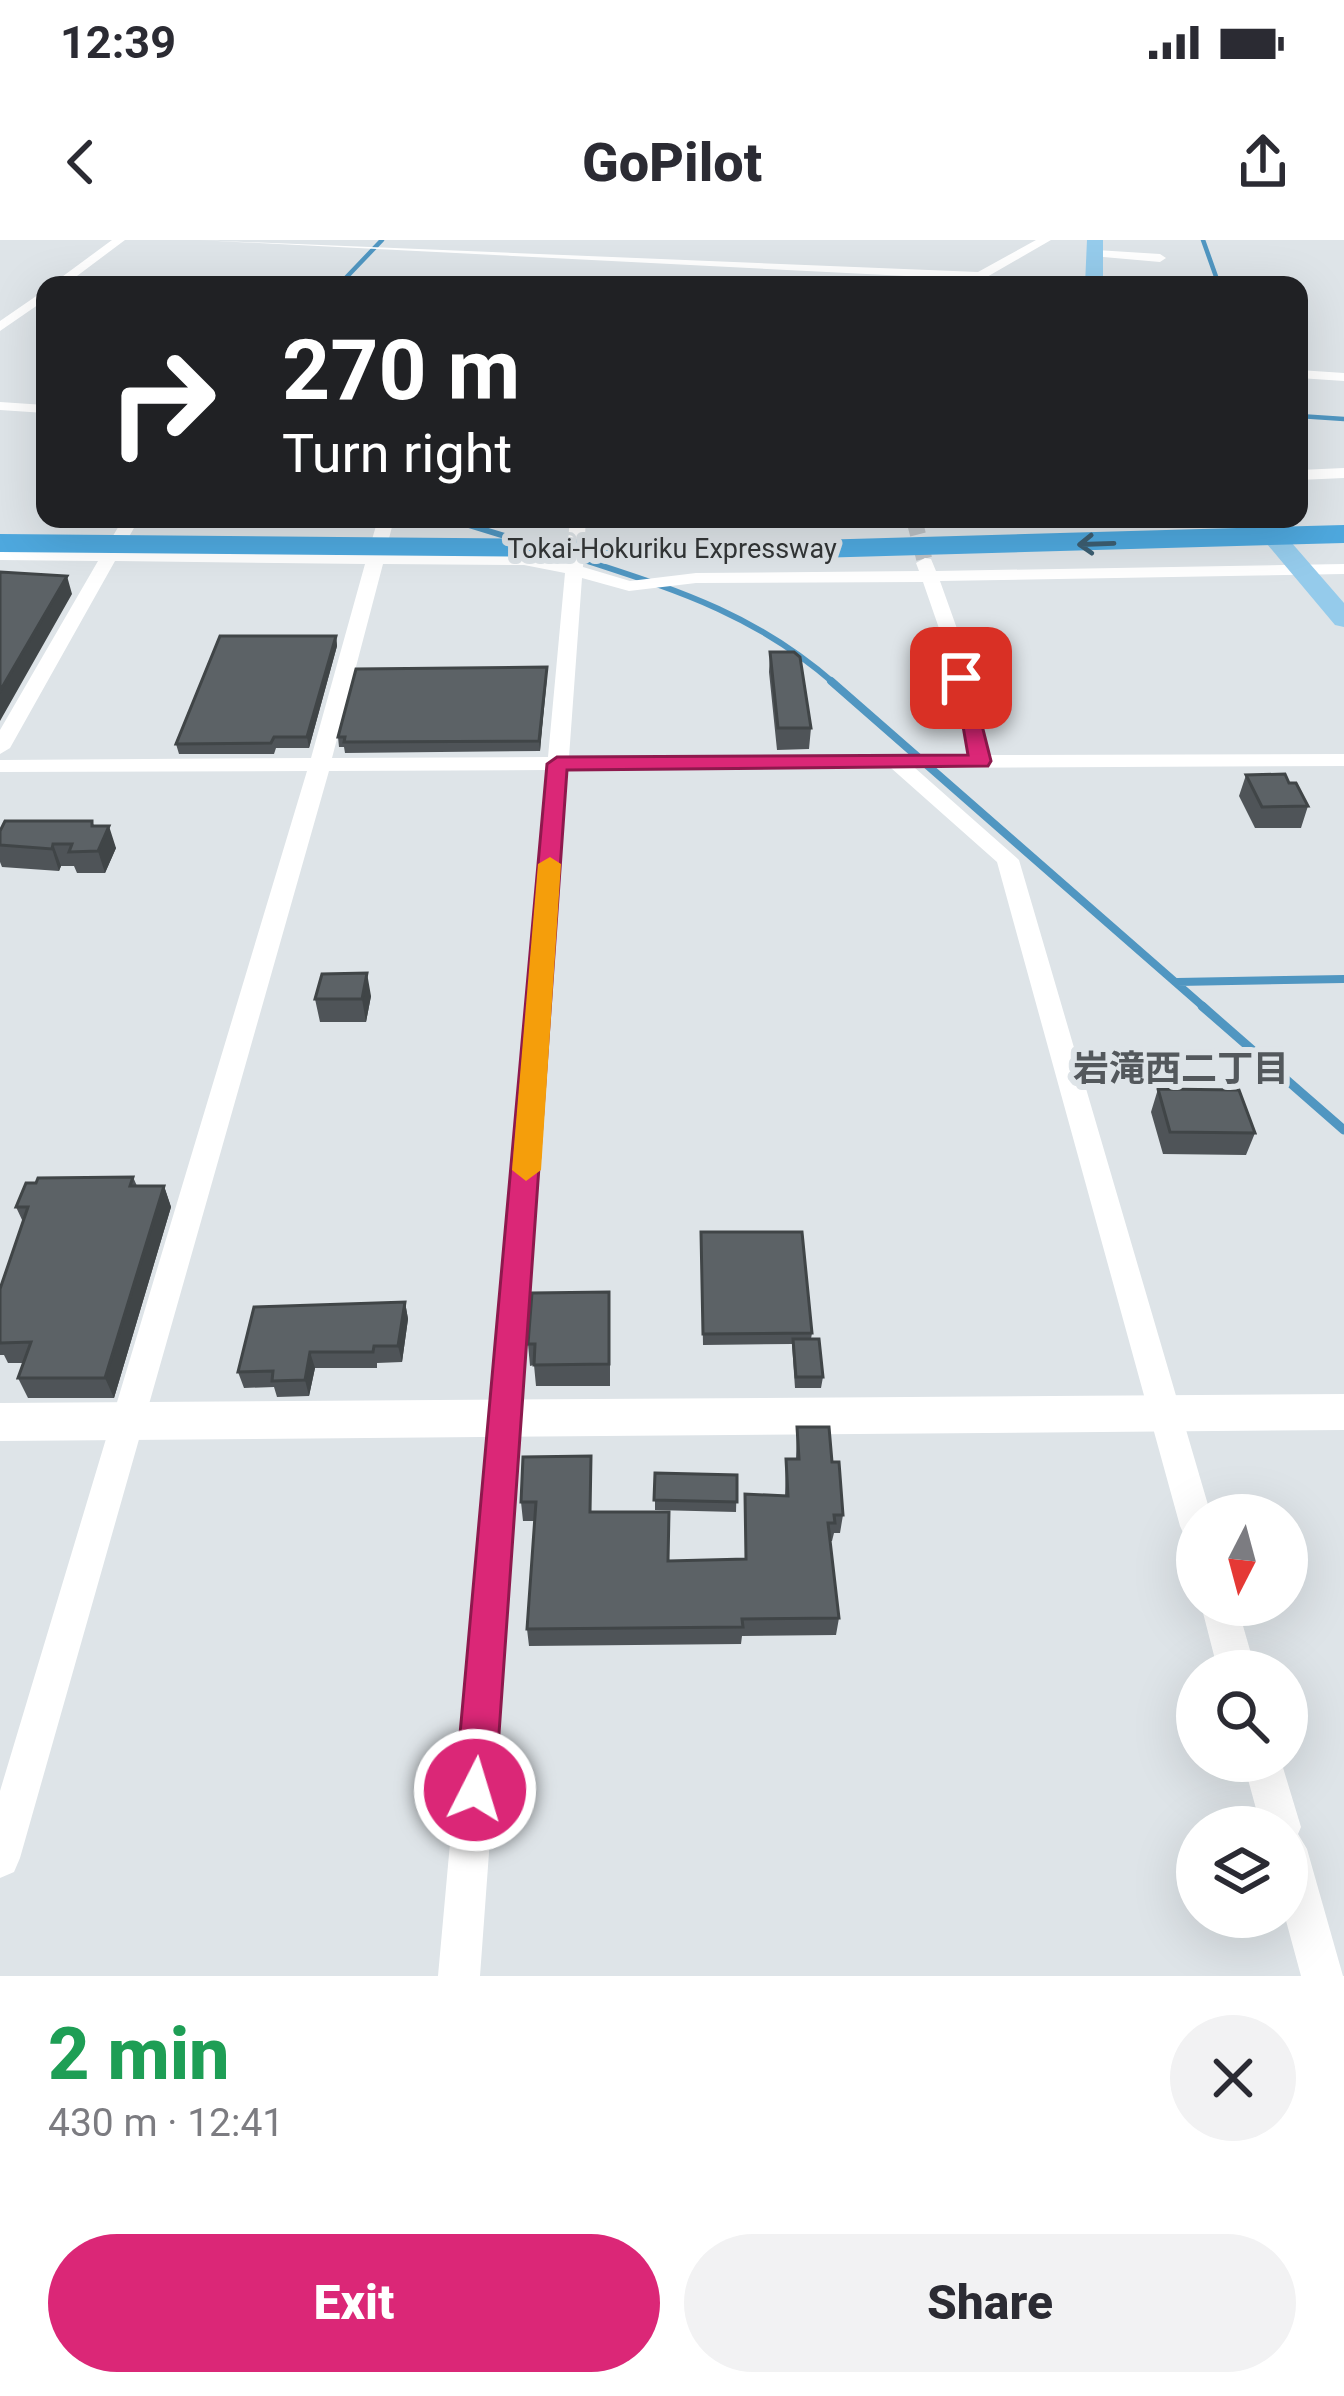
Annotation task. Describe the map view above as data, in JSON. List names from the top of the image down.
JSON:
{
  "streets": {
    "highway": ["Tokai-Hokuriku Expressway"]
  },
  "districts": ["岩滝西二丁目"],
  "north": "bottom",
  "page": {
    "status": "12:39",
    "header": "GoPilot",
    "turn": ["270 m", "Turn right"],
    "heading": ["2 min", "430 m · 12:41"],
    "buttons": ["Exit", "Share"]
  }
}
